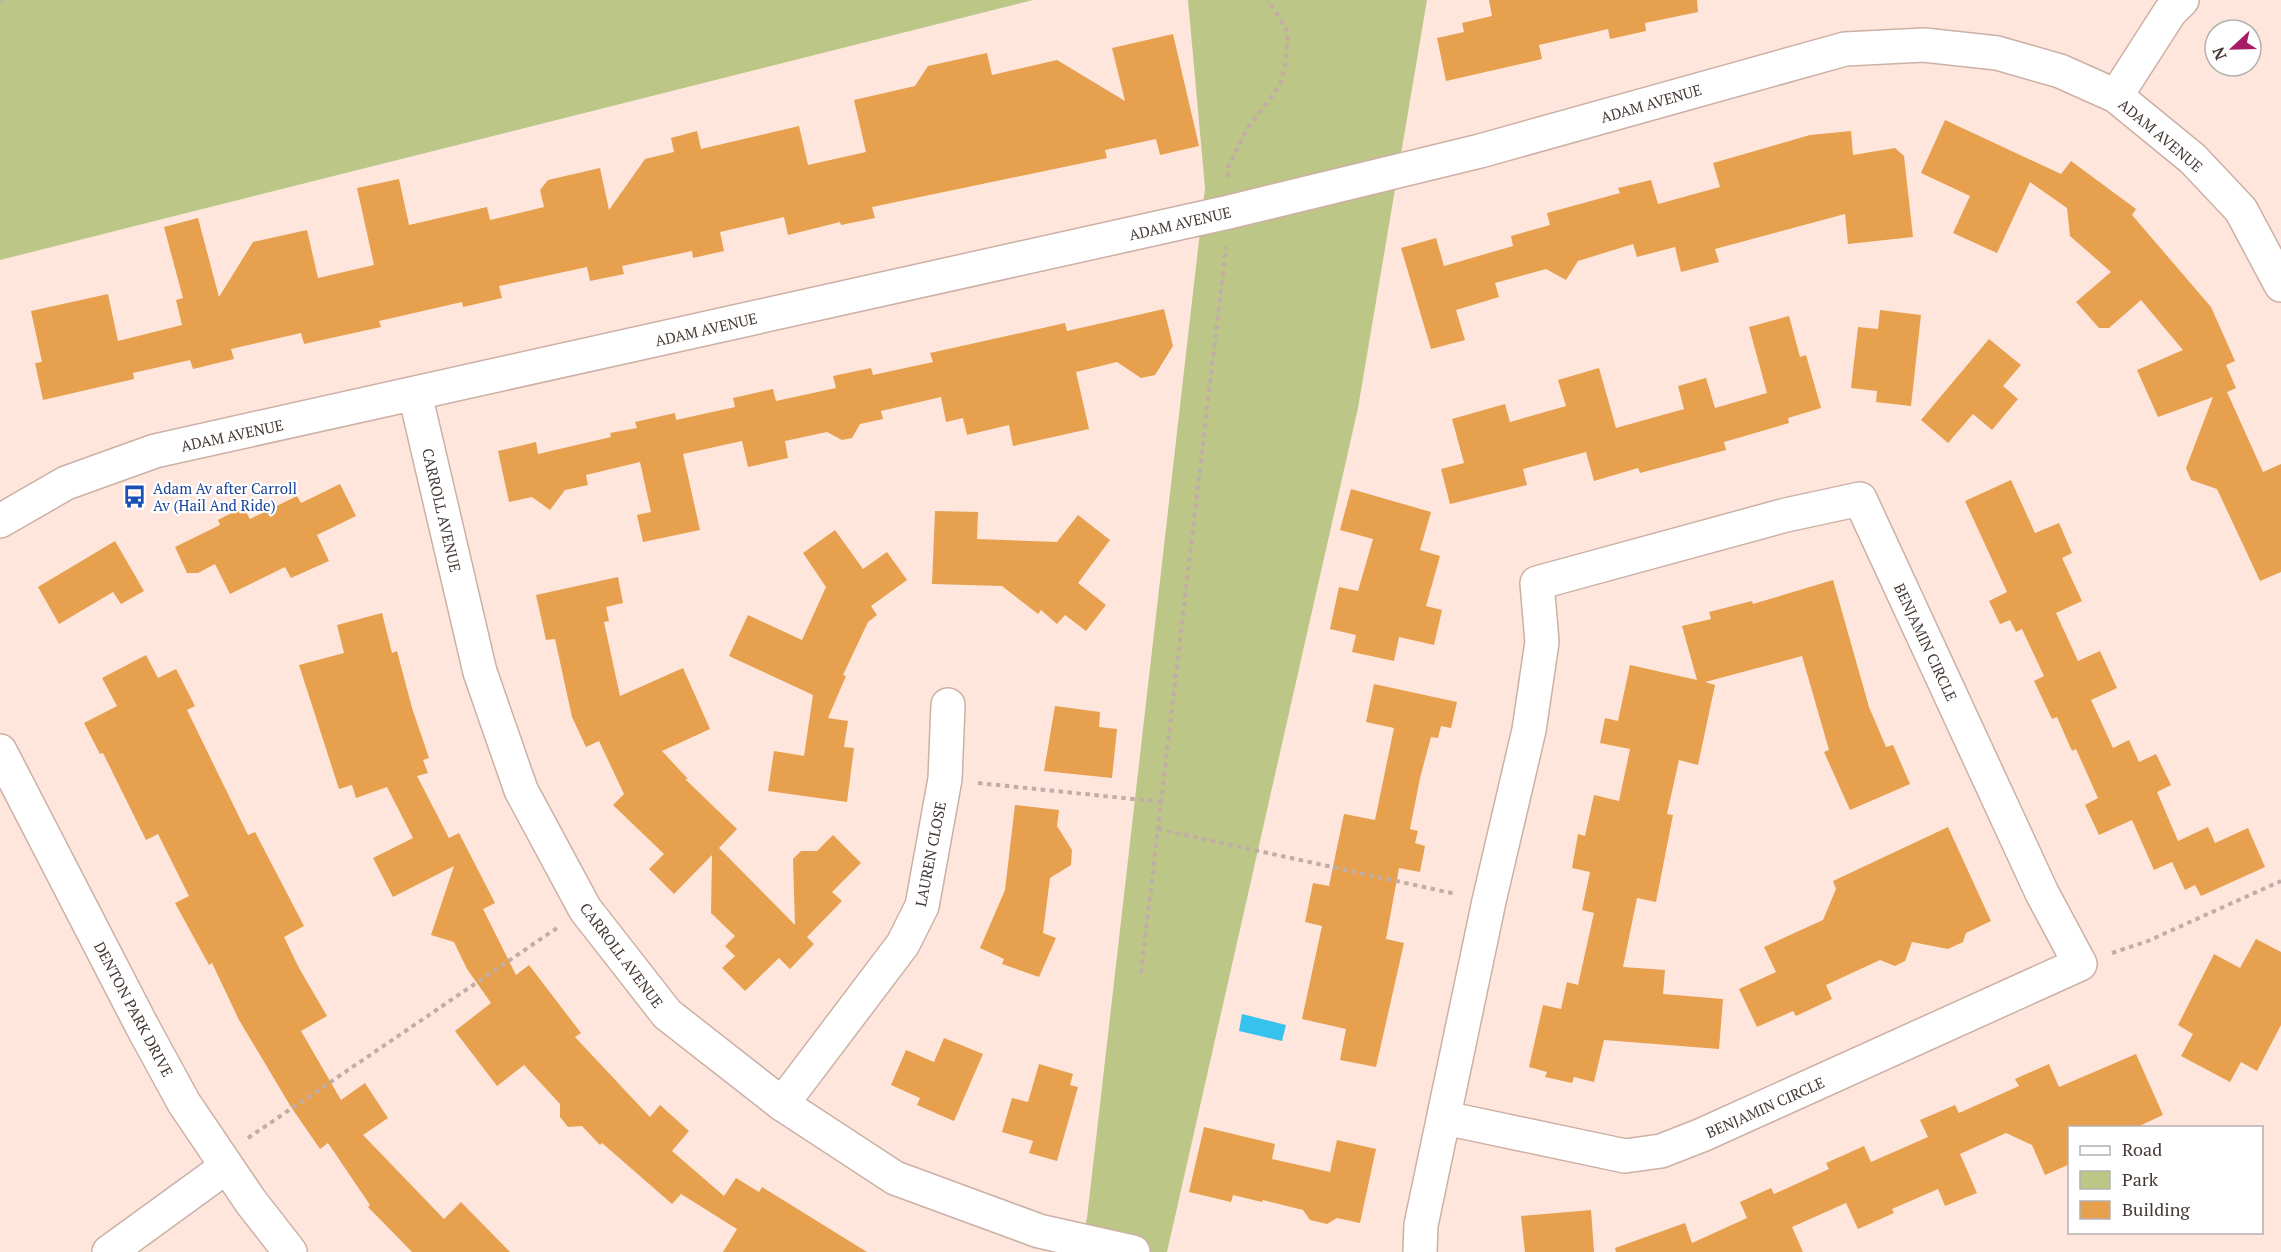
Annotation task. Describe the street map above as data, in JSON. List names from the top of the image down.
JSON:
{
  "streets": {
    "street": [
      "ADAM AVENUE",
      "CARROLL AVENUE",
      "BENJAMIN CIRCLE",
      "LAUREN CLOSE",
      "DENTON PARK DRIVE"
    ]
  },
  "crossings": [
    ["ADAM AVENUE", "CARROLL AVENUE"],
    ["CARROLL AVENUE", "LAUREN CLOSE"]
  ],
  "places": {
    "bus stop": ["Adam Av after Carroll Av (Hail And Ride)"]
  },
  "legend": ["Road", "Park", "Building"],
  "north": "left"
}
